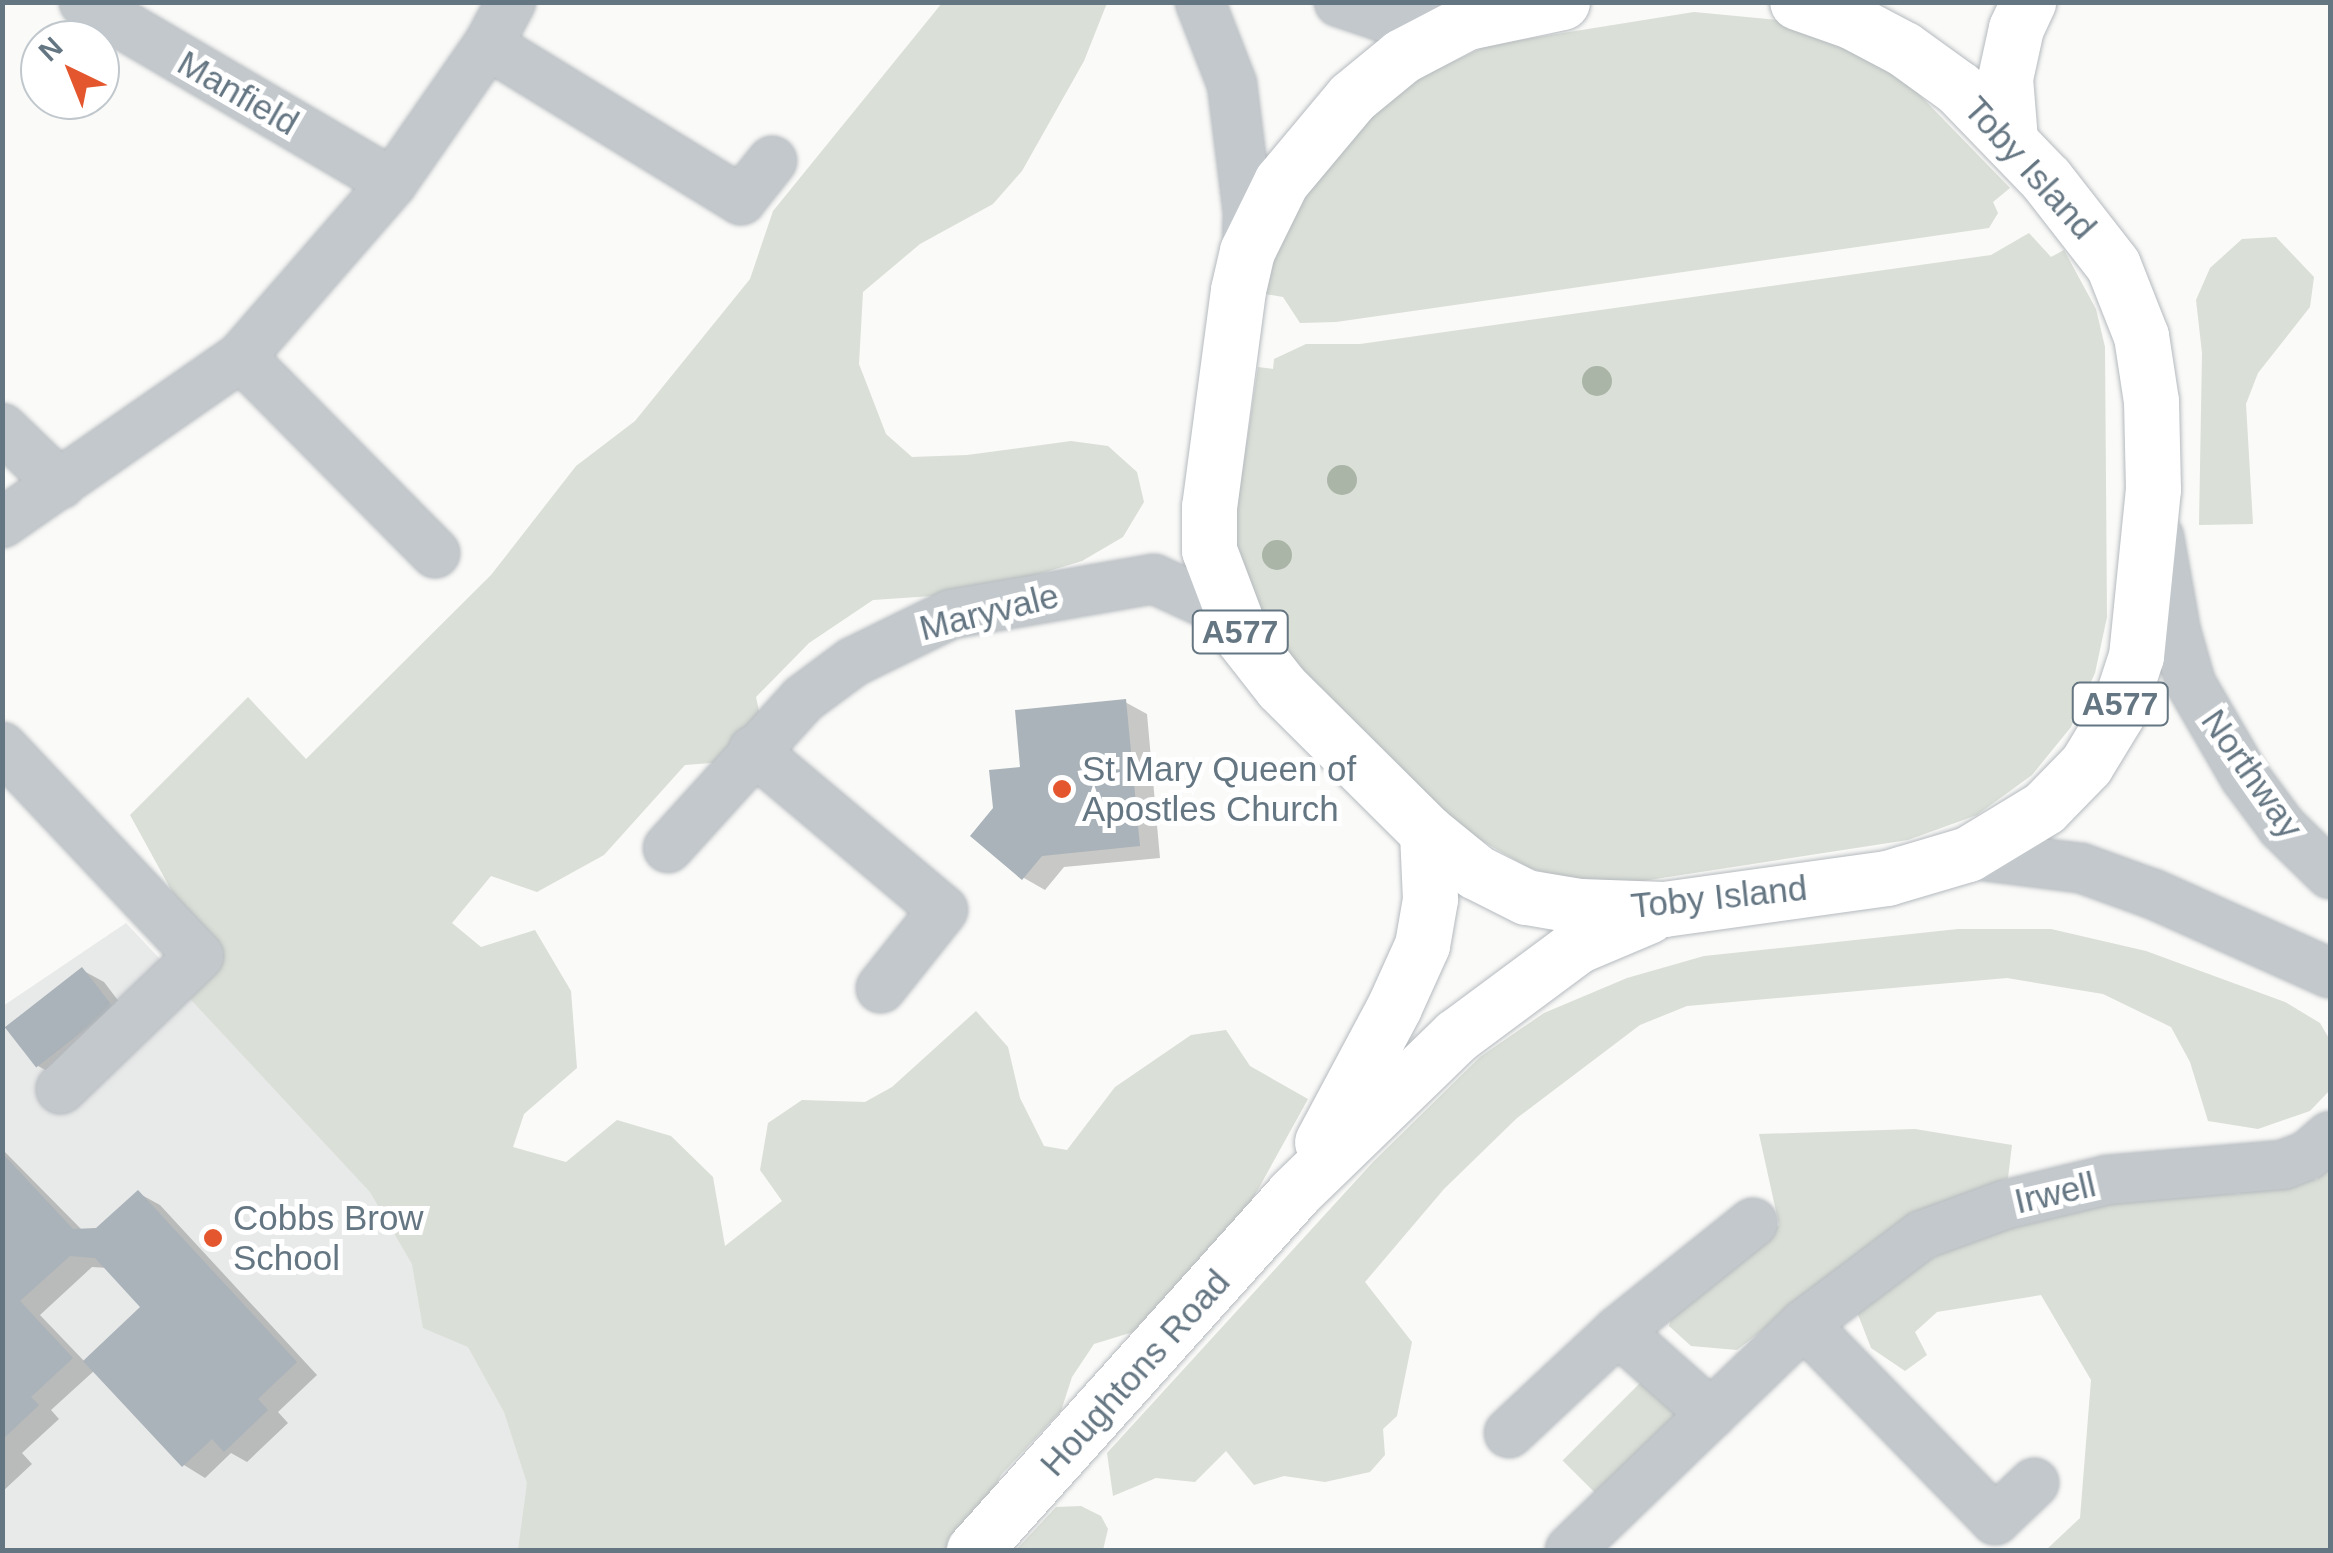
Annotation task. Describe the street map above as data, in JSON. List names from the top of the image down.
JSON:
{
  "streets": {
    "main road": ["Toby Island", "A577", "Houghtons Road"],
    "street": [
      "Manfield",
      "Maryvale",
      "Northway",
      "Irwell"
    ]
  },
  "crossings": [
    ["Toby Island", "Northway"],
    ["Toby Island", "Houghtons Road"]
  ],
  "places": ["St Mary Queen of Apostles Church", "Cobbs Brow School"],
  "north": "top left"
}
